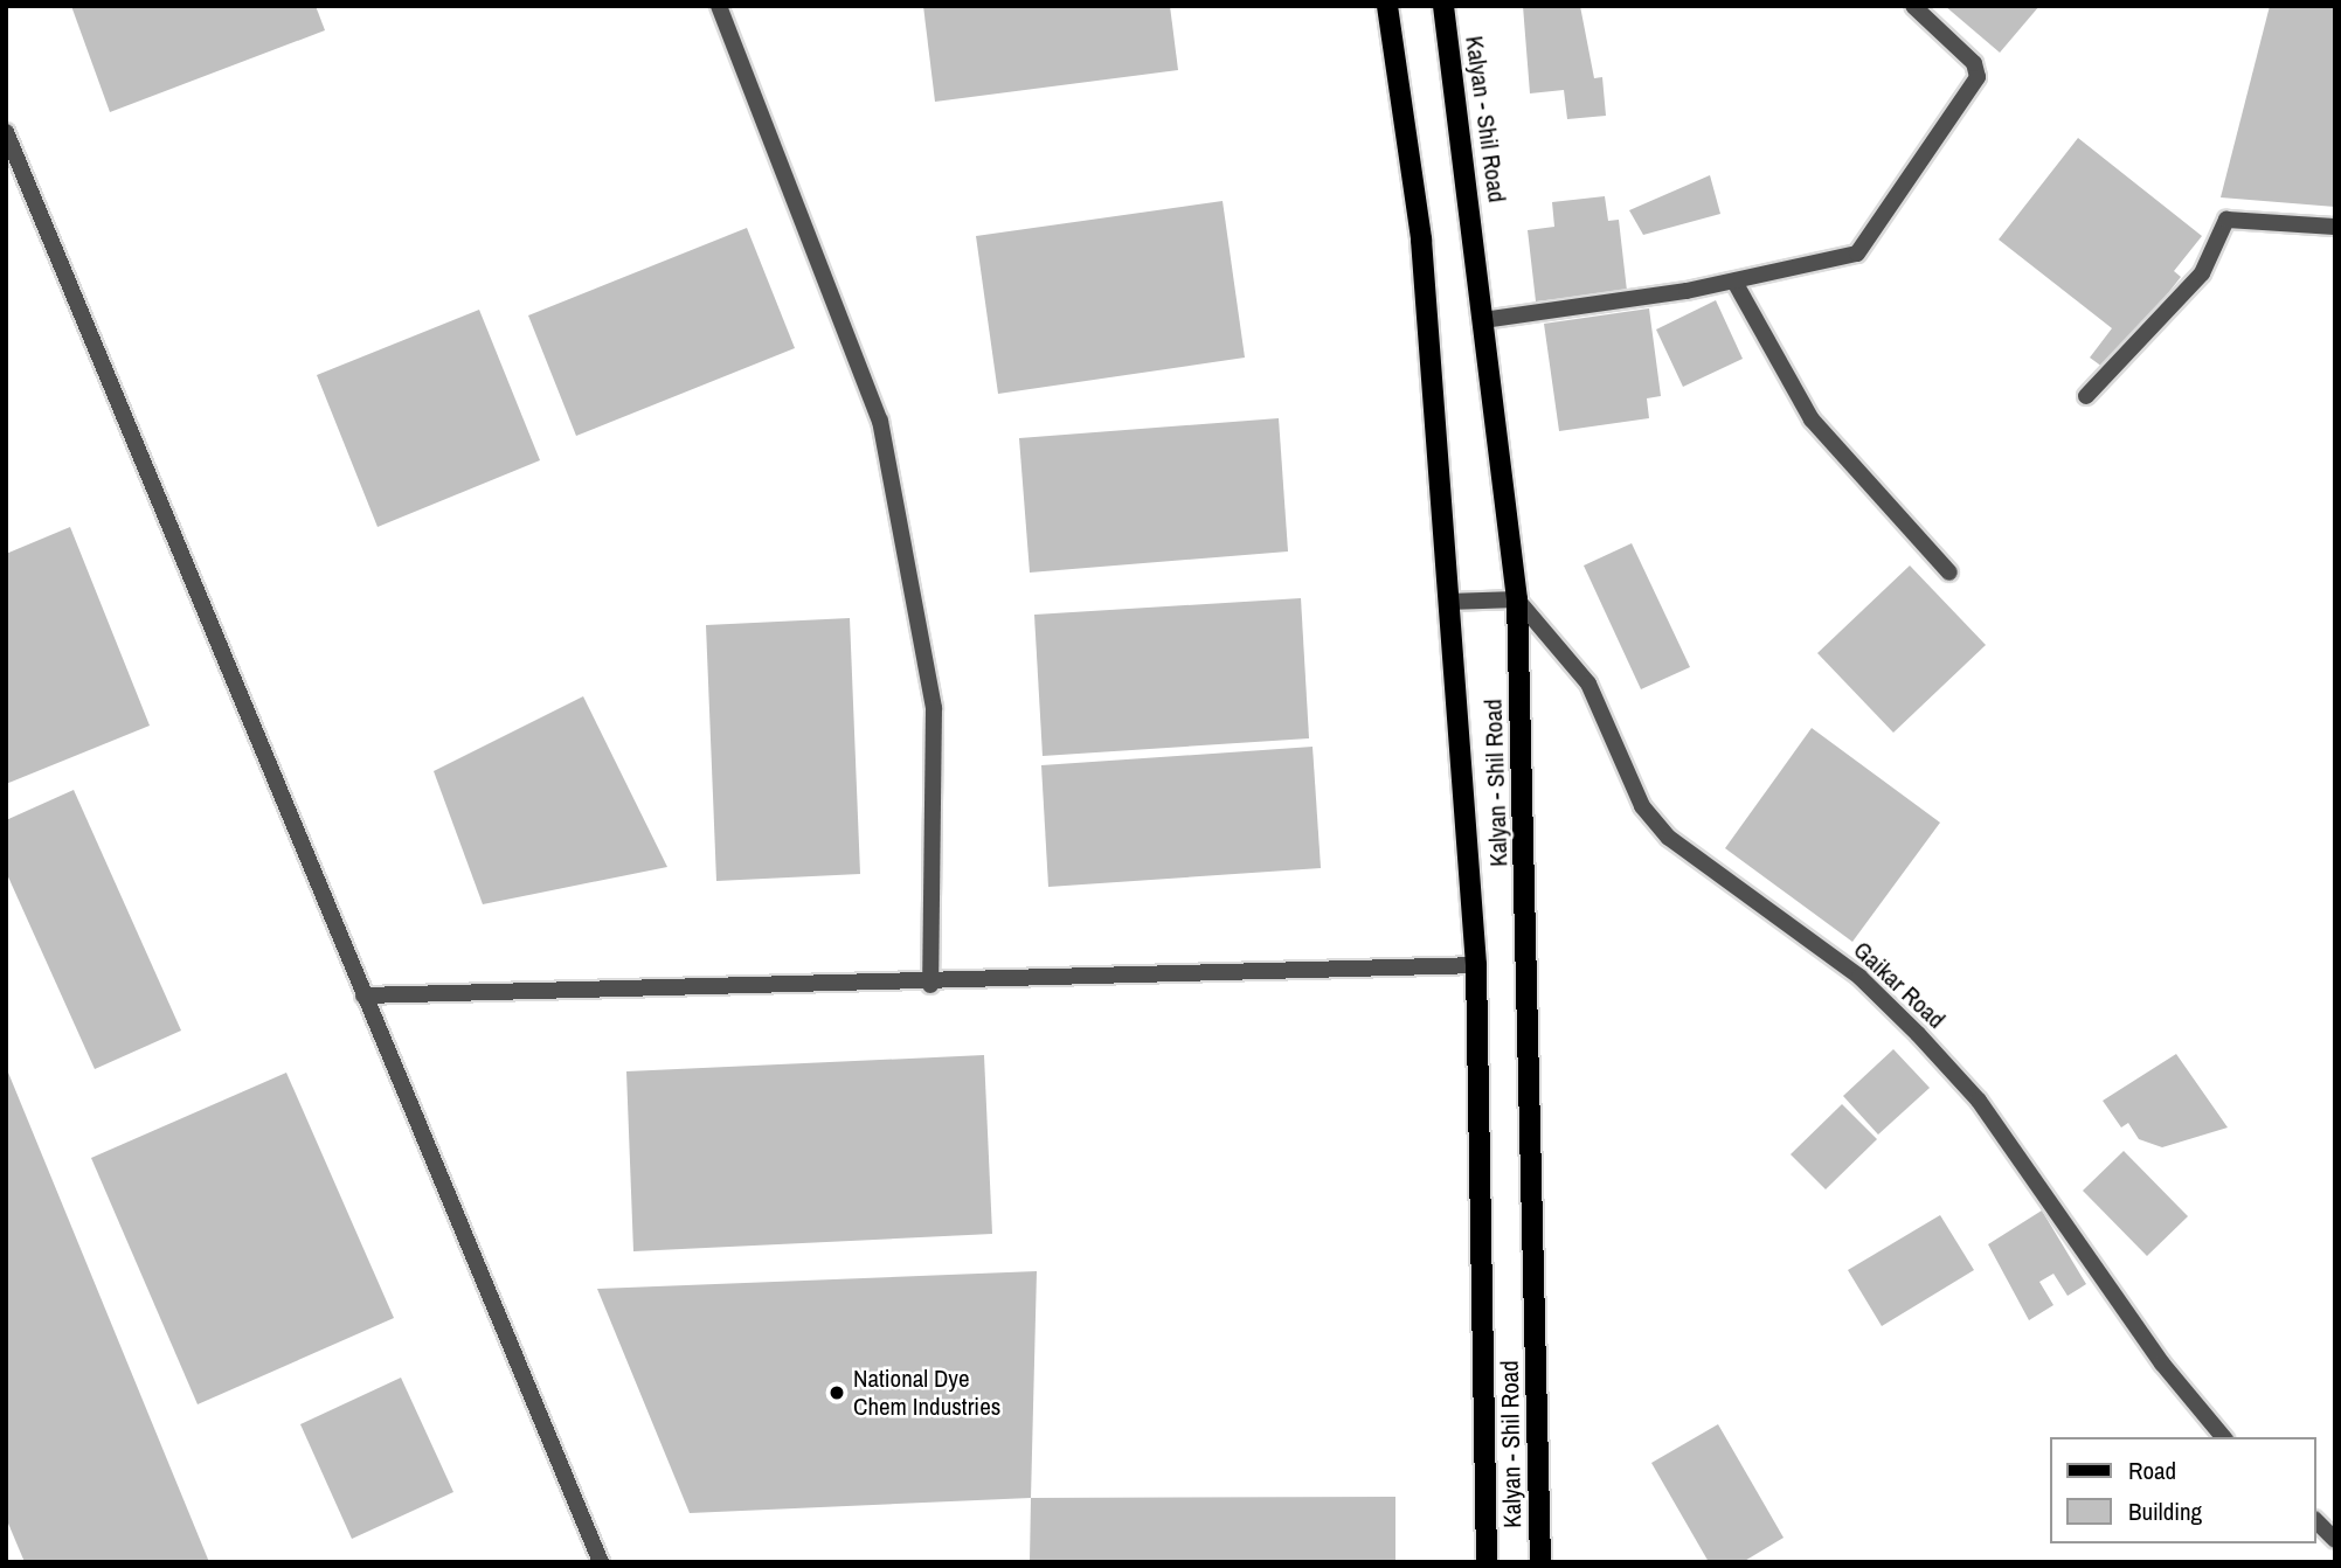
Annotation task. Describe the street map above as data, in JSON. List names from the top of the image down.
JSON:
{
  "streets": {
    "main road": ["Kalyan - Shil Road"],
    "street": ["Gaikar Road"]
  },
  "crossings": [
    ["Kalyan - Shil Road", "Gaikar Road"]
  ],
  "places": ["National Dye Chem Industries"],
  "legend": ["Road", "Building"]
}
